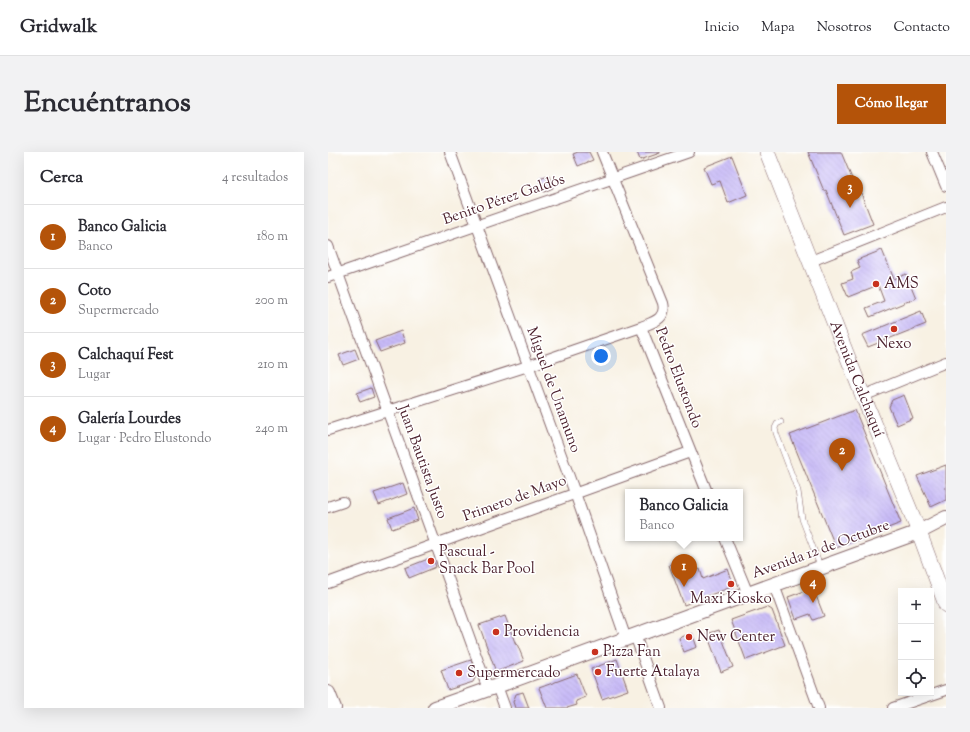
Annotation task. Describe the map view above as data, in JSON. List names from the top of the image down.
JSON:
{
  "streets": {
    "main road": ["Avenida Calchaquí", "Avenida 12 de Octubre"],
    "street": [
      "Benito Pérez Galdós",
      "Pedro Elustondo",
      "Miguel de Unamuno",
      "Juan Bautista Justo",
      "Primero de Mayo"
    ]
  },
  "crossings": [
    ["Benito Pérez Galdós", "Pedro Elustondo"],
    ["Benito Pérez Galdós", "Miguel de Unamuno"],
    ["Benito Pérez Galdós", "Juan Bautista Justo"],
    ["Pedro Elustondo", "Primero de Mayo"],
    ["Avenida Calchaquí", "Avenida 12 de Octubre"],
    ["Miguel de Unamuno", "Primero de Mayo"],
    ["Miguel de Unamuno", "Avenida 12 de Octubre"],
    ["Juan Bautista Justo", "Primero de Mayo"],
    ["Juan Bautista Justo", "Avenida 12 de Octubre"]
  ],
  "places": [
    "AMS",
    "Nexo",
    "Pascual - Snack Bar Pool",
    "Maxi Kiosko",
    "Providencia",
    "New Center",
    "Pizza Fan",
    "Fuerte Atalaya",
    "Supermercado"
  ],
  "page": {
    "header": "Gridwalk",
    "nav": [
      "Inicio",
      "Mapa",
      "Nosotros",
      "Contacto"
    ],
    "title": "Encuéntranos",
    "buttons": "Cómo llegar",
    "heading": ["Cerca", "4 resultados"],
    "pins": [
      "3",
      "2",
      "1",
      "4"
    ],
    "list": [
      {
        "mark": "1",
        "name": "Banco Galicia",
        "note": "Banco",
        "value": "180 m"
      },
      {
        "mark": "2",
        "name": "Coto",
        "note": "Supermercado",
        "value": "200 m"
      },
      {
        "mark": "3",
        "name": "Calchaquí Fest",
        "note": "Lugar",
        "value": "210 m"
      },
      {
        "mark": "4",
        "name": "Galería Lourdes",
        "note": "Lugar · Pedro Elustondo",
        "value": "240 m"
      }
    ],
    "popup": ["Banco Galicia", "Banco"],
    "map_buttons": ["+", "−"]
  }
}
